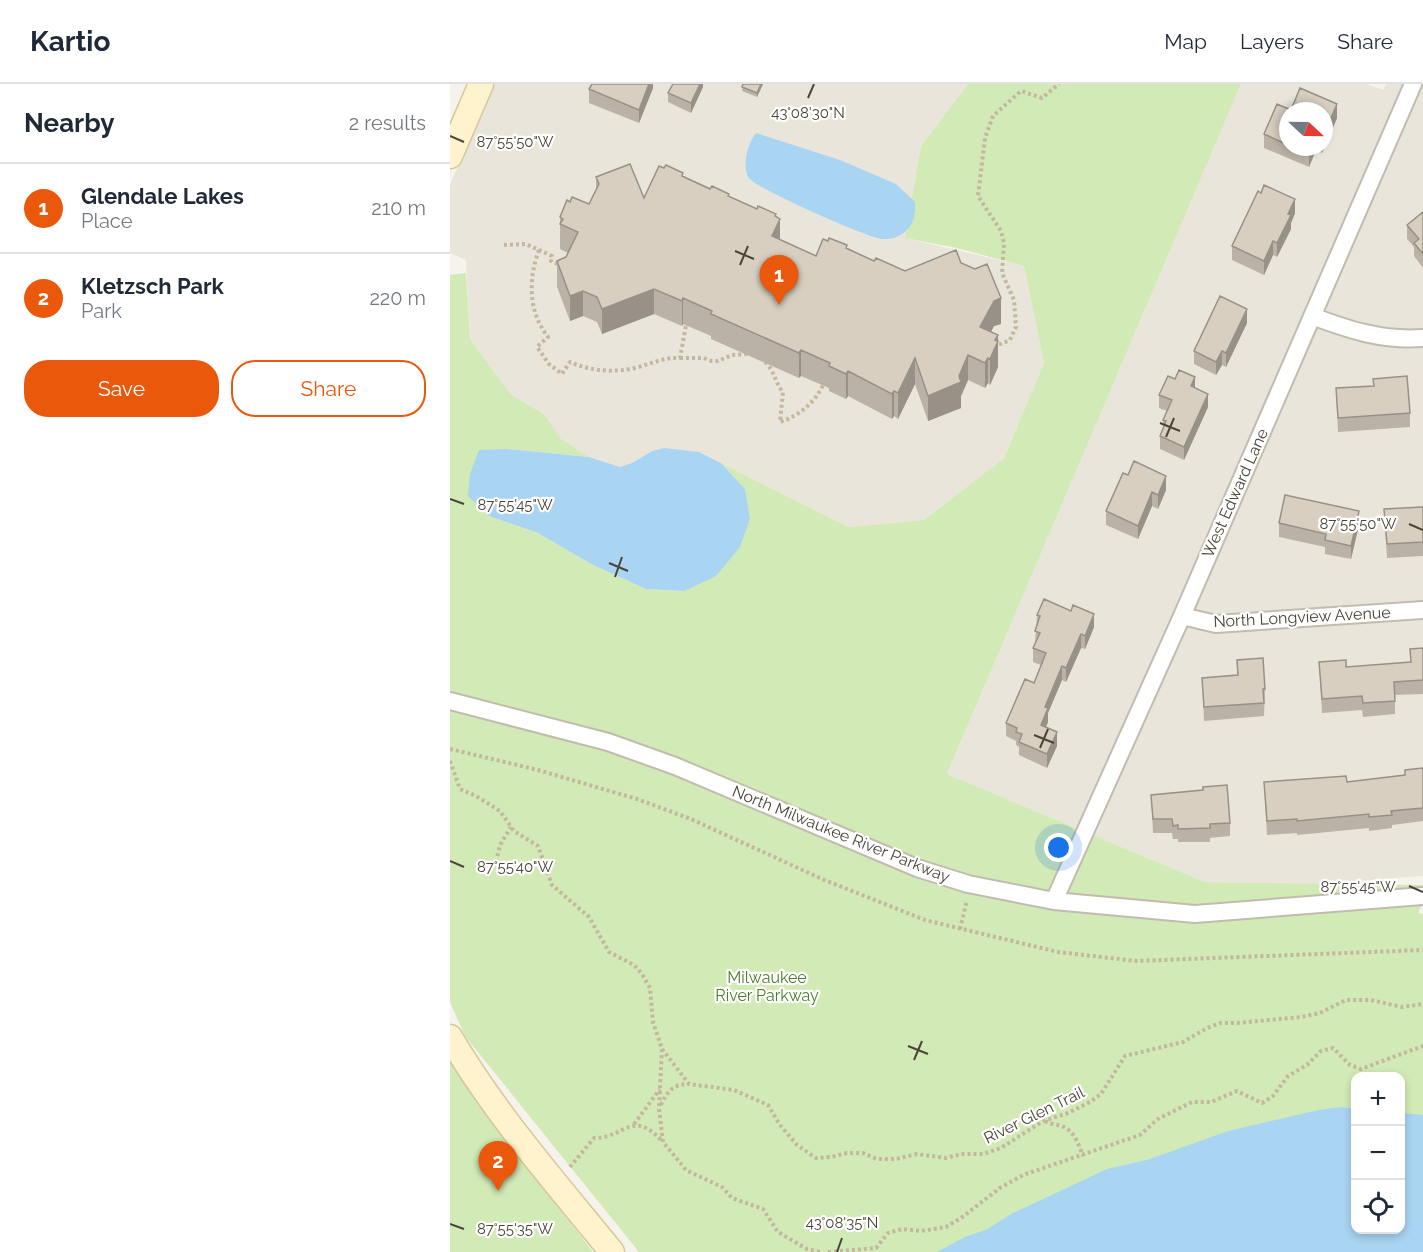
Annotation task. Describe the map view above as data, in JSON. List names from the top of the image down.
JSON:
{
  "streets": {
    "street": ["West Edward Lane", "North Longview Avenue", "North Milwaukee River Parkway"],
    "path": ["River Glen Trail"]
  },
  "crossings": [
    ["West Edward Lane", "North Longview Avenue"],
    ["West Edward Lane", "North Milwaukee River Parkway"]
  ],
  "parks": ["Milwaukee River Parkway"],
  "north": "right",
  "page": {
    "header": "Kartio",
    "nav": ["Map", "Layers", "Share"],
    "heading": ["Nearby", "2 results"],
    "list": [
      {
        "mark": "1",
        "name": "Glendale Lakes",
        "note": "Place",
        "value": "210 m"
      },
      {
        "mark": "2",
        "name": "Kletzsch Park",
        "note": "Park",
        "value": "220 m"
      }
    ],
    "pins": ["1", "2"],
    "buttons": ["Save", "Share"],
    "map_buttons": ["+", "−"]
  },
  "coordinates": [
    "43°08'30\"N",
    "87°55'50\"W",
    "87°55'45\"W",
    "87°55'40\"W",
    "43°08'35\"N",
    "87°55'35\"W"
  ]
}
